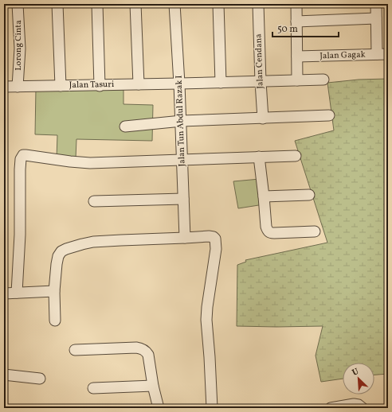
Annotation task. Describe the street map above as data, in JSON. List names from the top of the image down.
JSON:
{
  "streets": {
    "street": [
      "Lorong Cinta",
      "Jalan Gagak",
      "Jalan Cendana",
      "Jalan Tasuri",
      "Jalan Tun Abdul Razak I"
    ]
  },
  "crossings": [
    ["Lorong Cinta", "Jalan Tasuri"],
    ["Jalan Cendana", "Jalan Tasuri"],
    ["Jalan Tasuri", "Jalan Tun Abdul Razak I"]
  ],
  "scale_bar": "50 m",
  "north": "top left"
}
